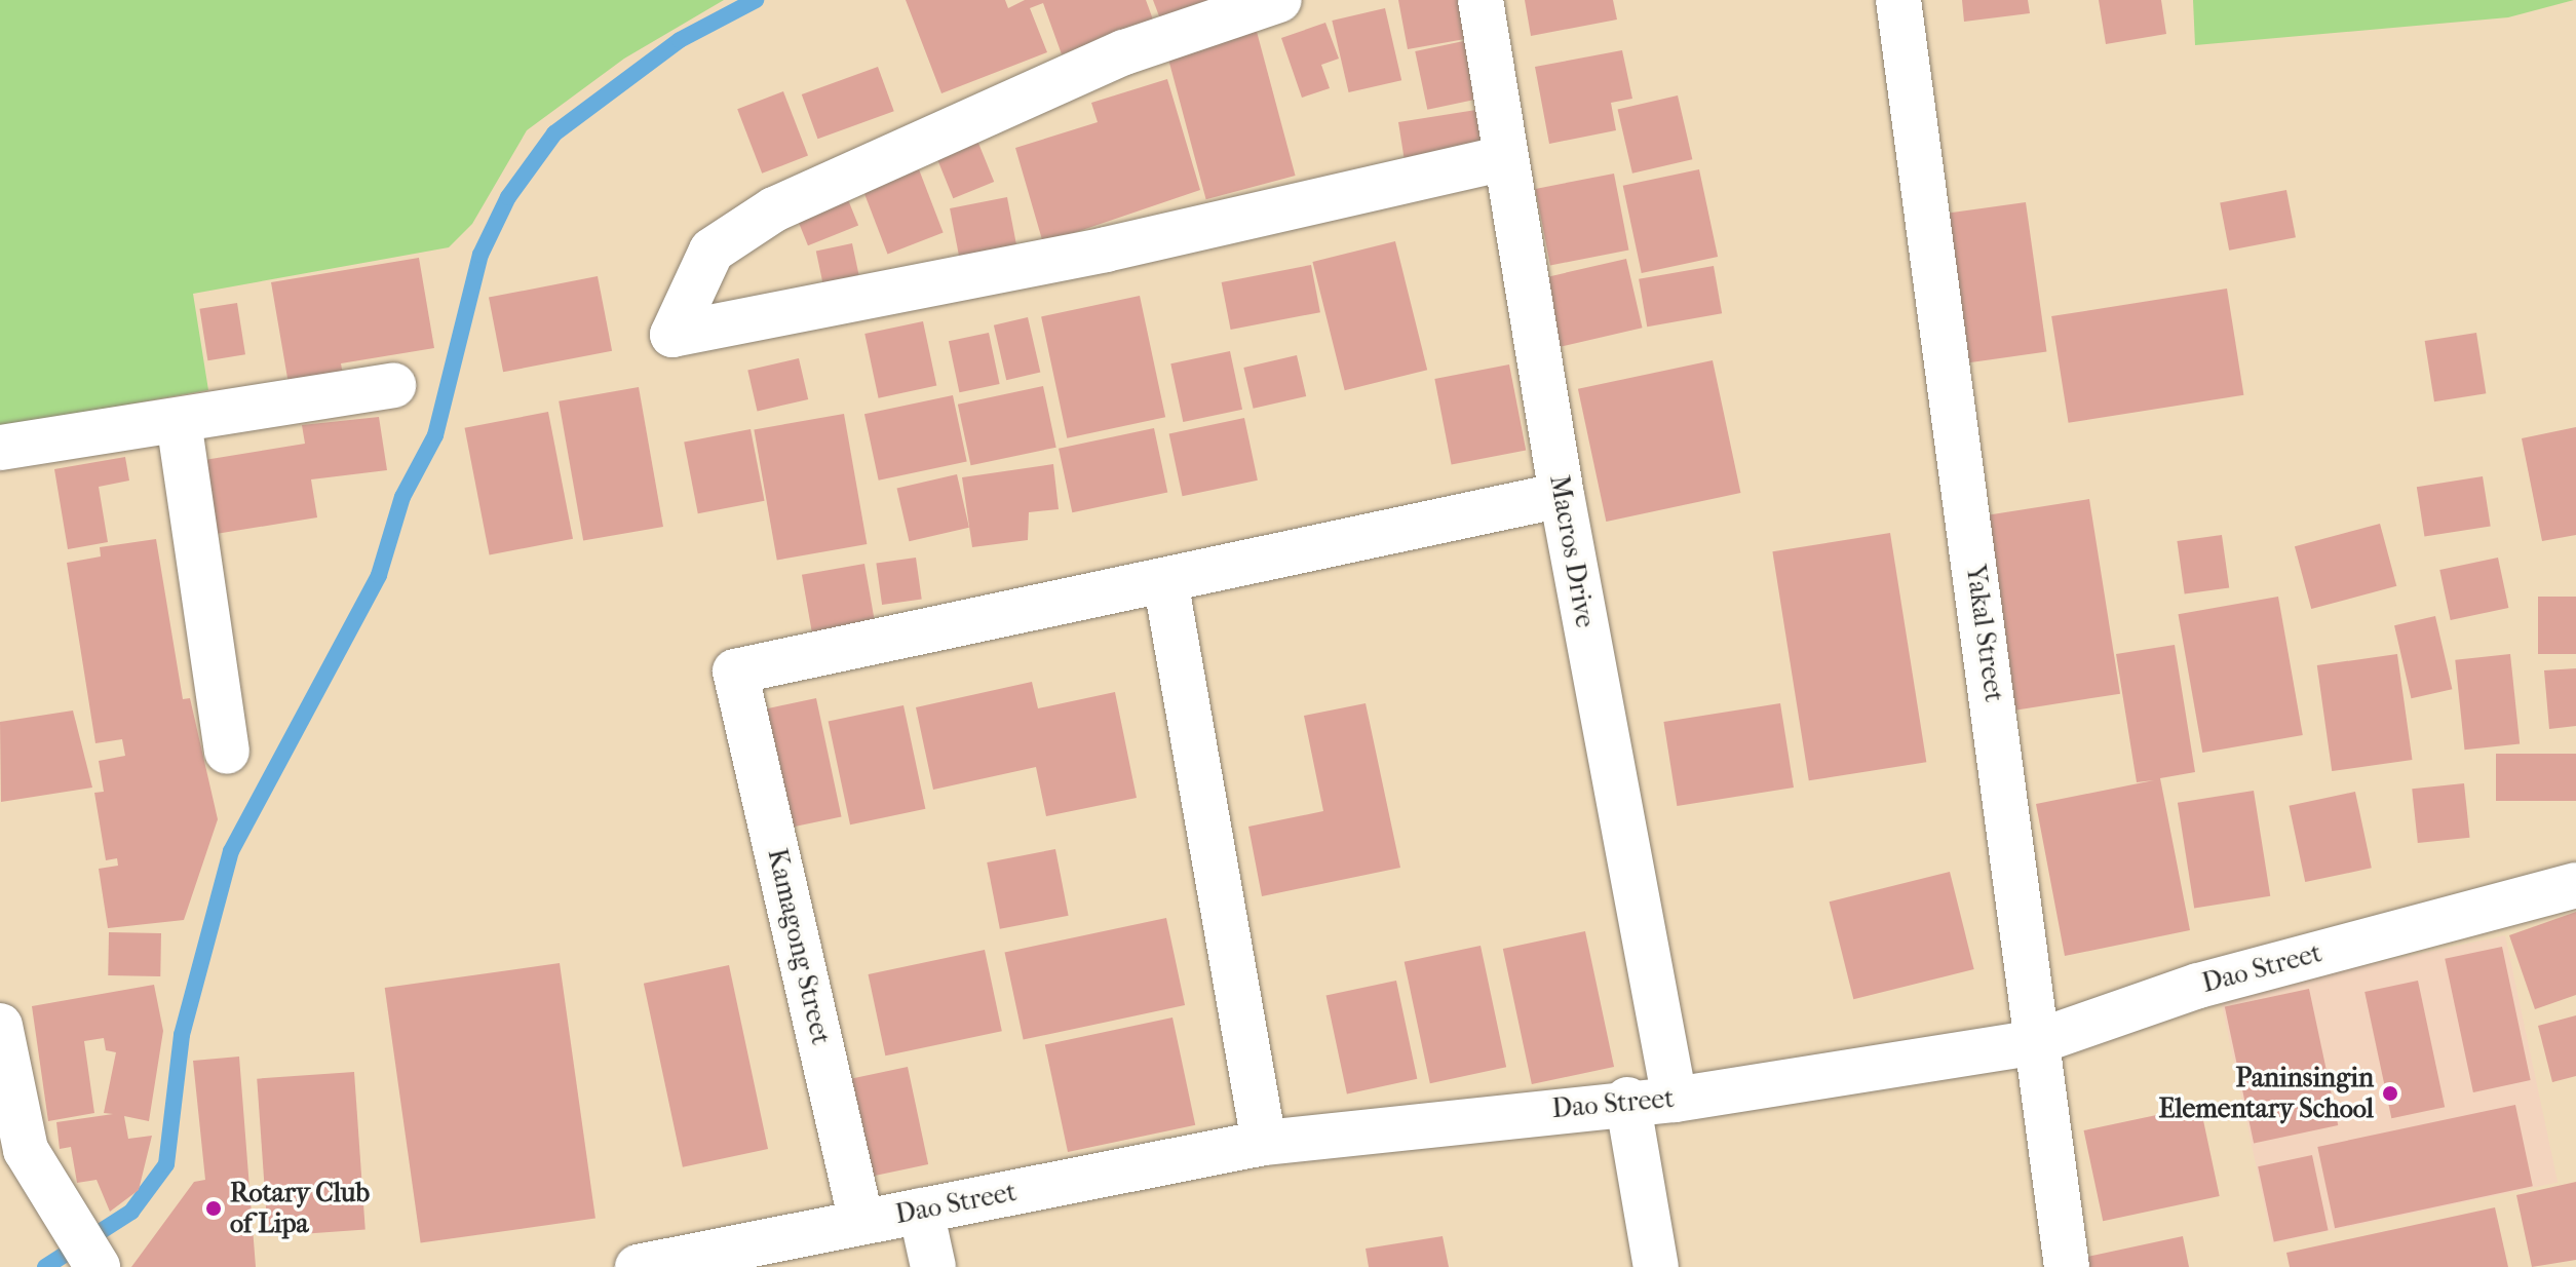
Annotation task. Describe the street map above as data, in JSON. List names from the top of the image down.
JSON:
{
  "streets": {
    "street": [
      "Macros Drive",
      "Yakal Street",
      "Kamagong Street",
      "Dao Street"
    ]
  },
  "crossings": [
    ["Macros Drive", "Dao Street"],
    ["Yakal Street", "Dao Street"],
    ["Kamagong Street", "Dao Street"]
  ],
  "places": ["Paninsingin Elementary School", "Rotary Club of Lipa"]
}
